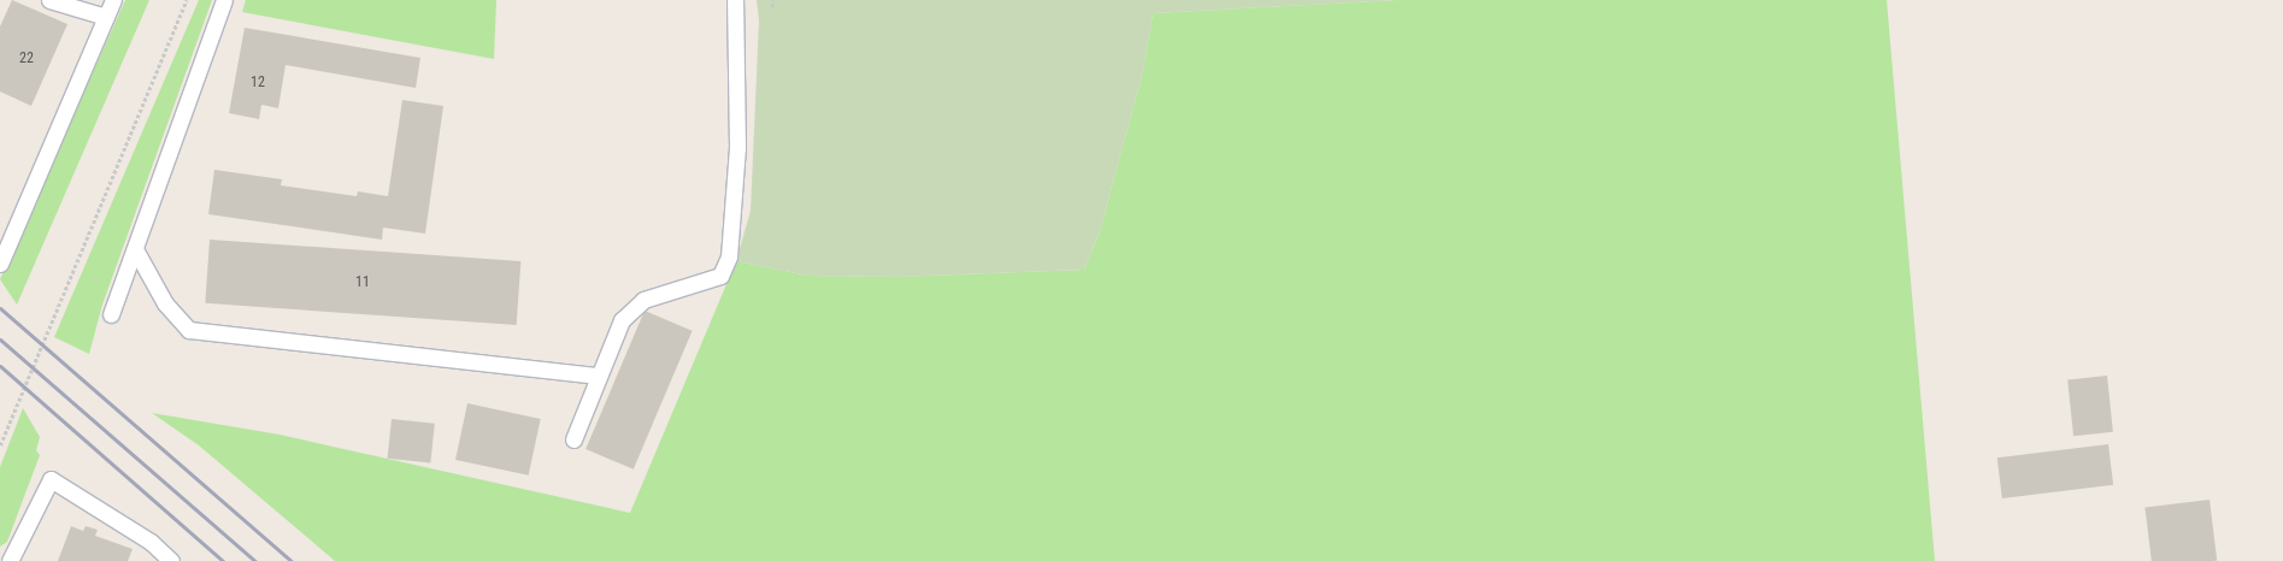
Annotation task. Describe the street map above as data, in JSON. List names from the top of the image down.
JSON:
{
  "house_numbers": ["22", "12", "11"]
}
